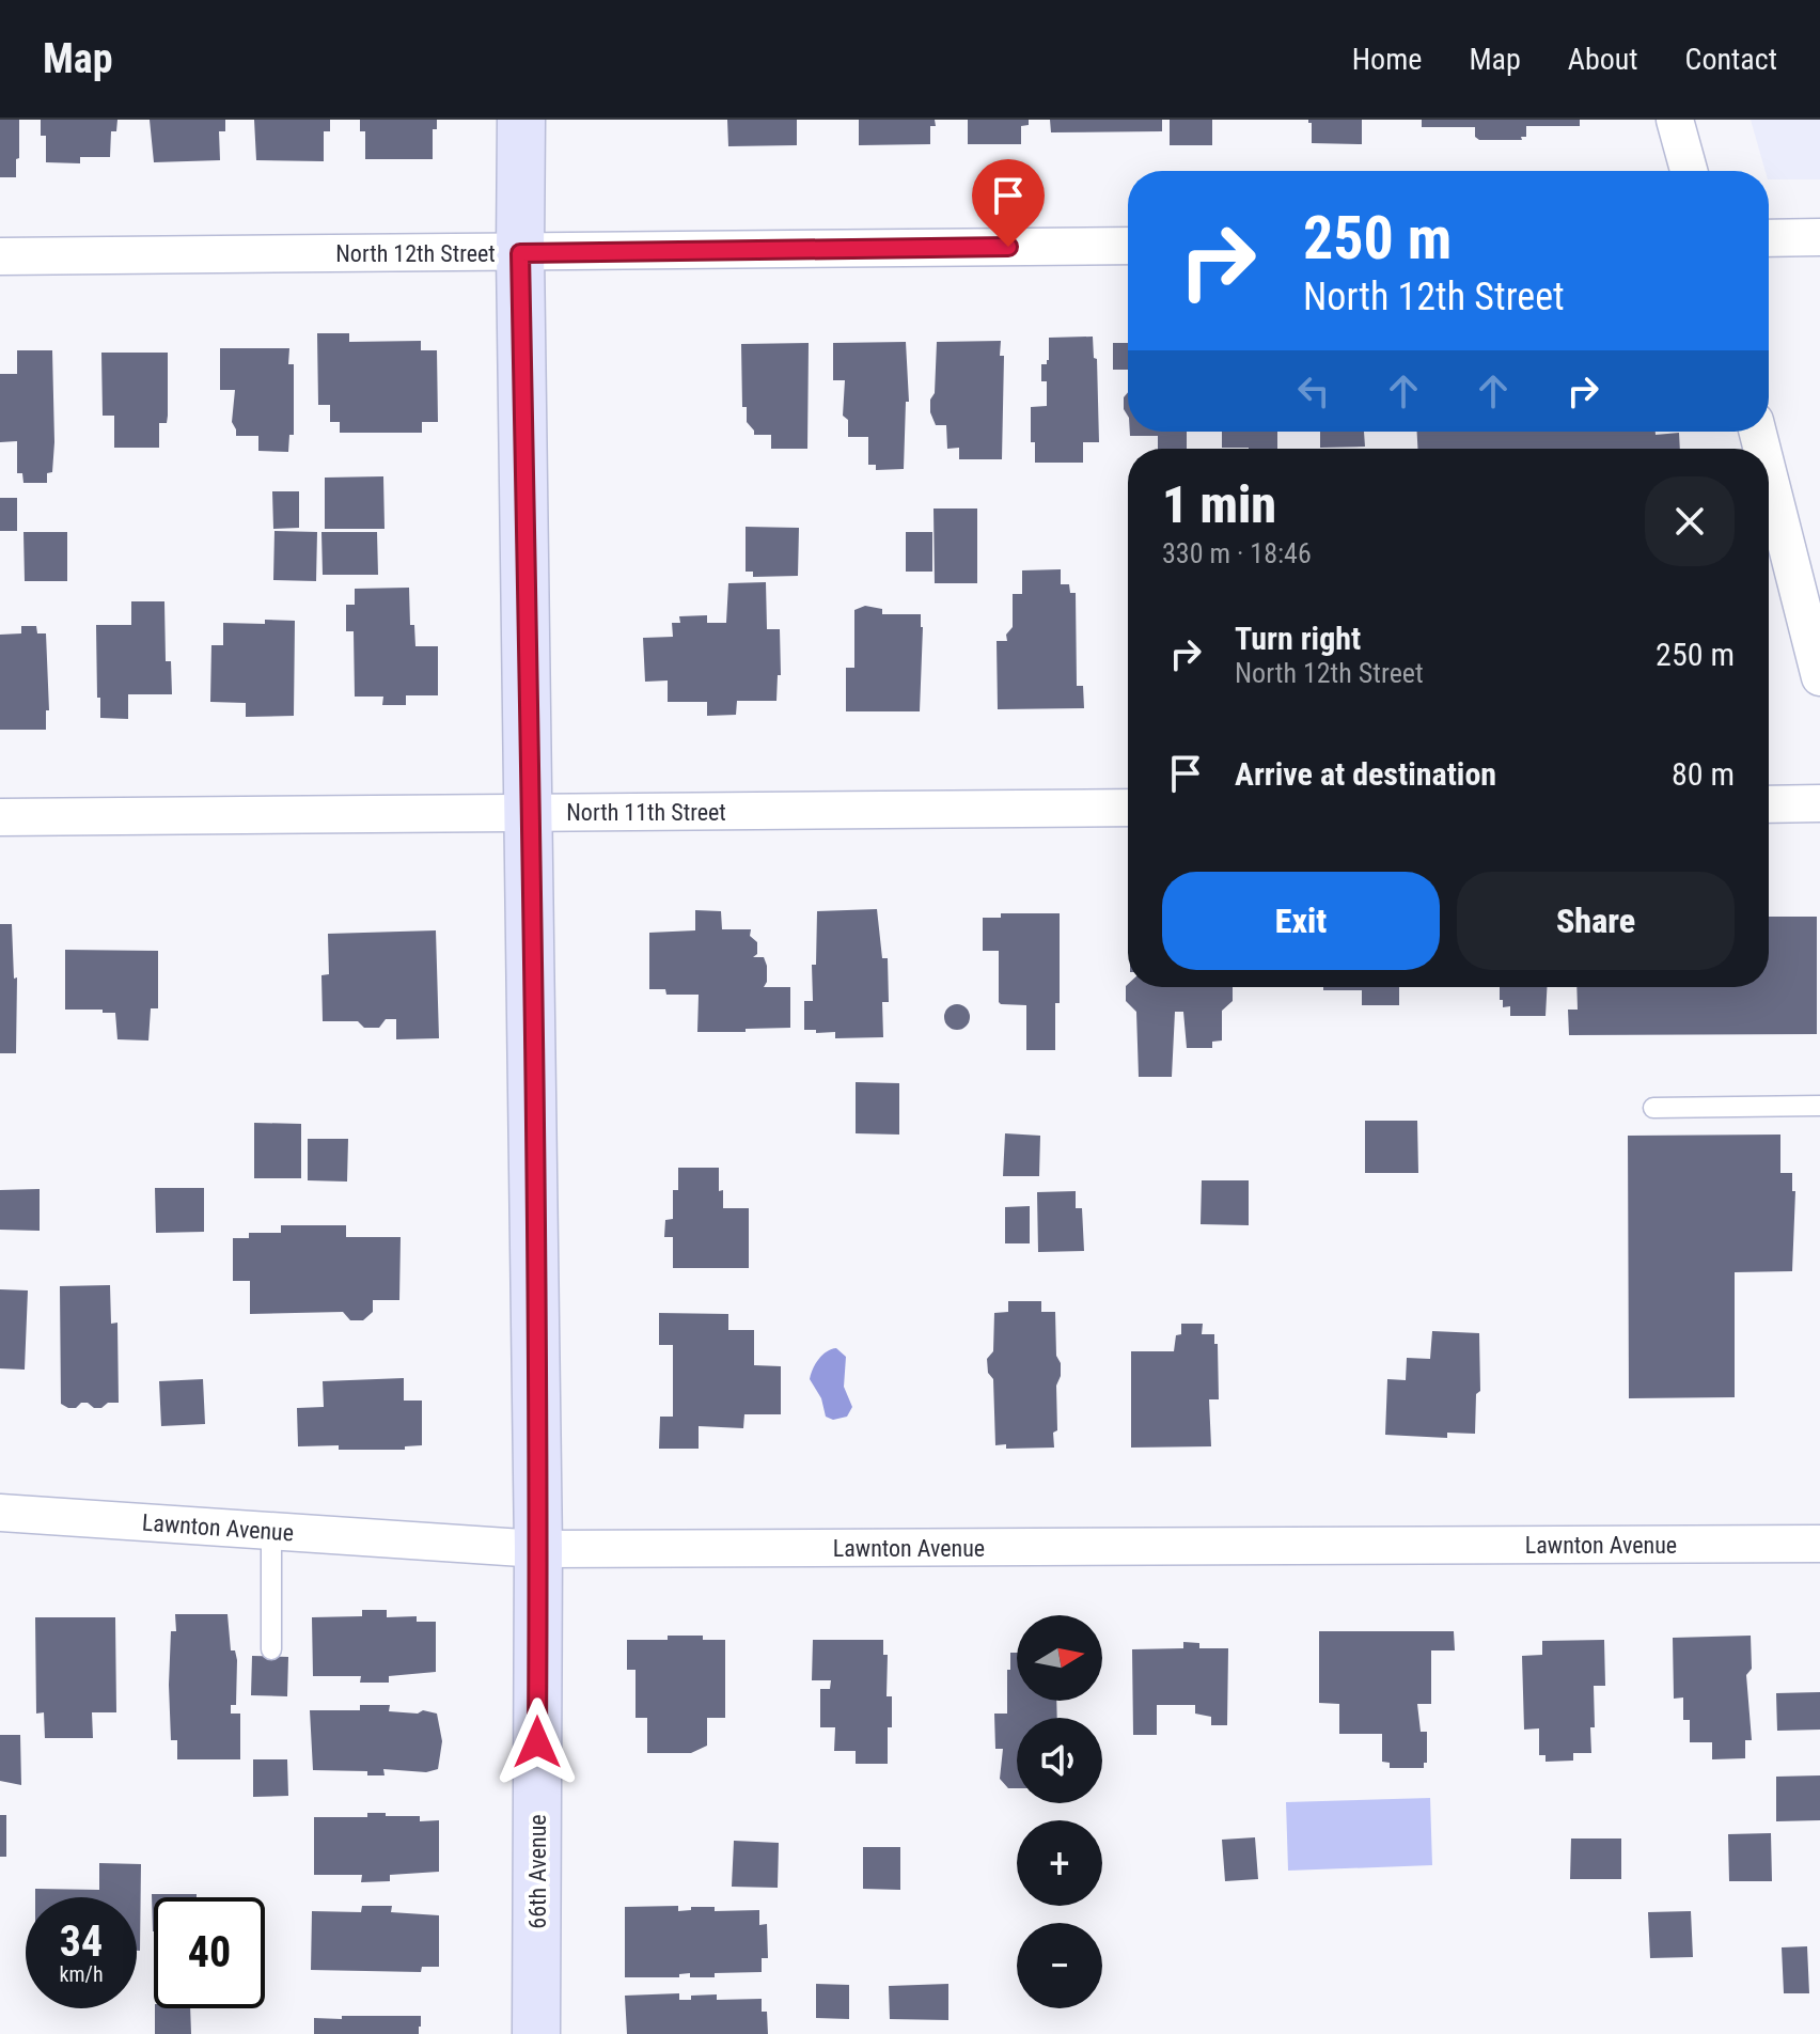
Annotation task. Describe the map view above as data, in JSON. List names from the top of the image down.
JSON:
{
  "streets": {
    "street": [
      "North 12th Street",
      "North 11th Street",
      "Lawnton Avenue",
      "66th Avenue"
    ]
  },
  "crossings": [
    ["North 12th Street", "66th Avenue"],
    ["North 11th Street", "66th Avenue"],
    ["Lawnton Avenue", "66th Avenue"]
  ],
  "north": "right",
  "page": {
    "header": "Map",
    "nav": [
      "Home",
      "Map",
      "About",
      "Contact"
    ],
    "turn": ["250 m", "North 12th Street"],
    "heading": ["1 min", "330 m · 18:46"],
    "list": [
      {
        "name": "Turn right",
        "note": "North 12th Street",
        "value": "250 m"
      },
      {
        "name": "Arrive at destination",
        "value": "80 m"
      }
    ],
    "buttons": ["Exit", "Share"],
    "map_buttons": ["+", "−"],
    "speed": "34 km/h",
    "limit": "40"
  }
}
